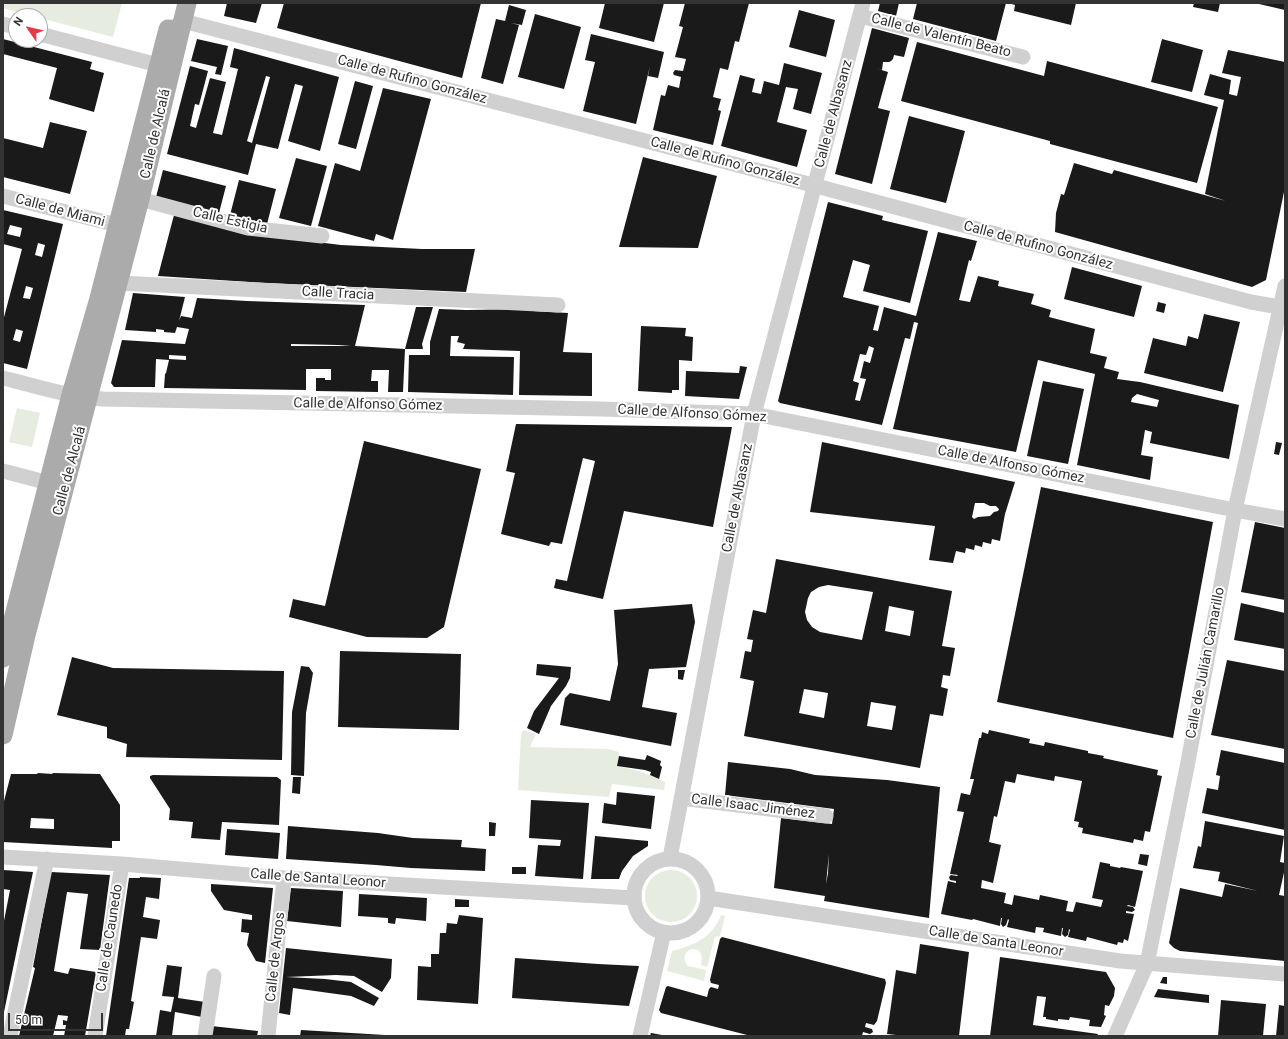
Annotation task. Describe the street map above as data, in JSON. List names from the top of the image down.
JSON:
{
  "streets": {
    "main road": ["Calle de Alcalá"],
    "street": [
      "Calle de Valentín Beato",
      "Calle de Rufino González",
      "Calle de Albasanz",
      "Calle de Miami",
      "Calle Estigia",
      "Calle Tracia",
      "Calle de Alfonso Gómez",
      "Calle de Julián Camarillo",
      "Calle Isaac Jiménez",
      "Calle de Santa Leonor",
      "Calle de Caunedo",
      "Calle de Argos"
    ]
  },
  "crossings": [
    ["Calle de Valentín Beato", "Calle de Albasanz"],
    ["Calle de Rufino González", "Calle de Albasanz"],
    ["Calle de Rufino González", "Calle de Alcalá"],
    ["Calle de Rufino González", "Calle de Julián Camarillo"],
    ["Calle de Albasanz", "Calle de Alfonso Gómez"],
    ["Calle de Albasanz", "Calle Isaac Jiménez"],
    ["Calle de Albasanz", "Calle de Santa Leonor"],
    ["Calle de Alcalá", "Calle de Miami"],
    ["Calle de Alcalá", "Calle Estigia"],
    ["Calle de Alcalá", "Calle Tracia"],
    ["Calle de Alcalá", "Calle de Alfonso Gómez"],
    ["Calle de Alfonso Gómez", "Calle de Julián Camarillo"],
    ["Calle de Julián Camarillo", "Calle de Santa Leonor"],
    ["Calle de Santa Leonor", "Calle de Caunedo"],
    ["Calle de Santa Leonor", "Calle de Argos"]
  ],
  "scale_bar": "50 m",
  "north": "top left"
}
